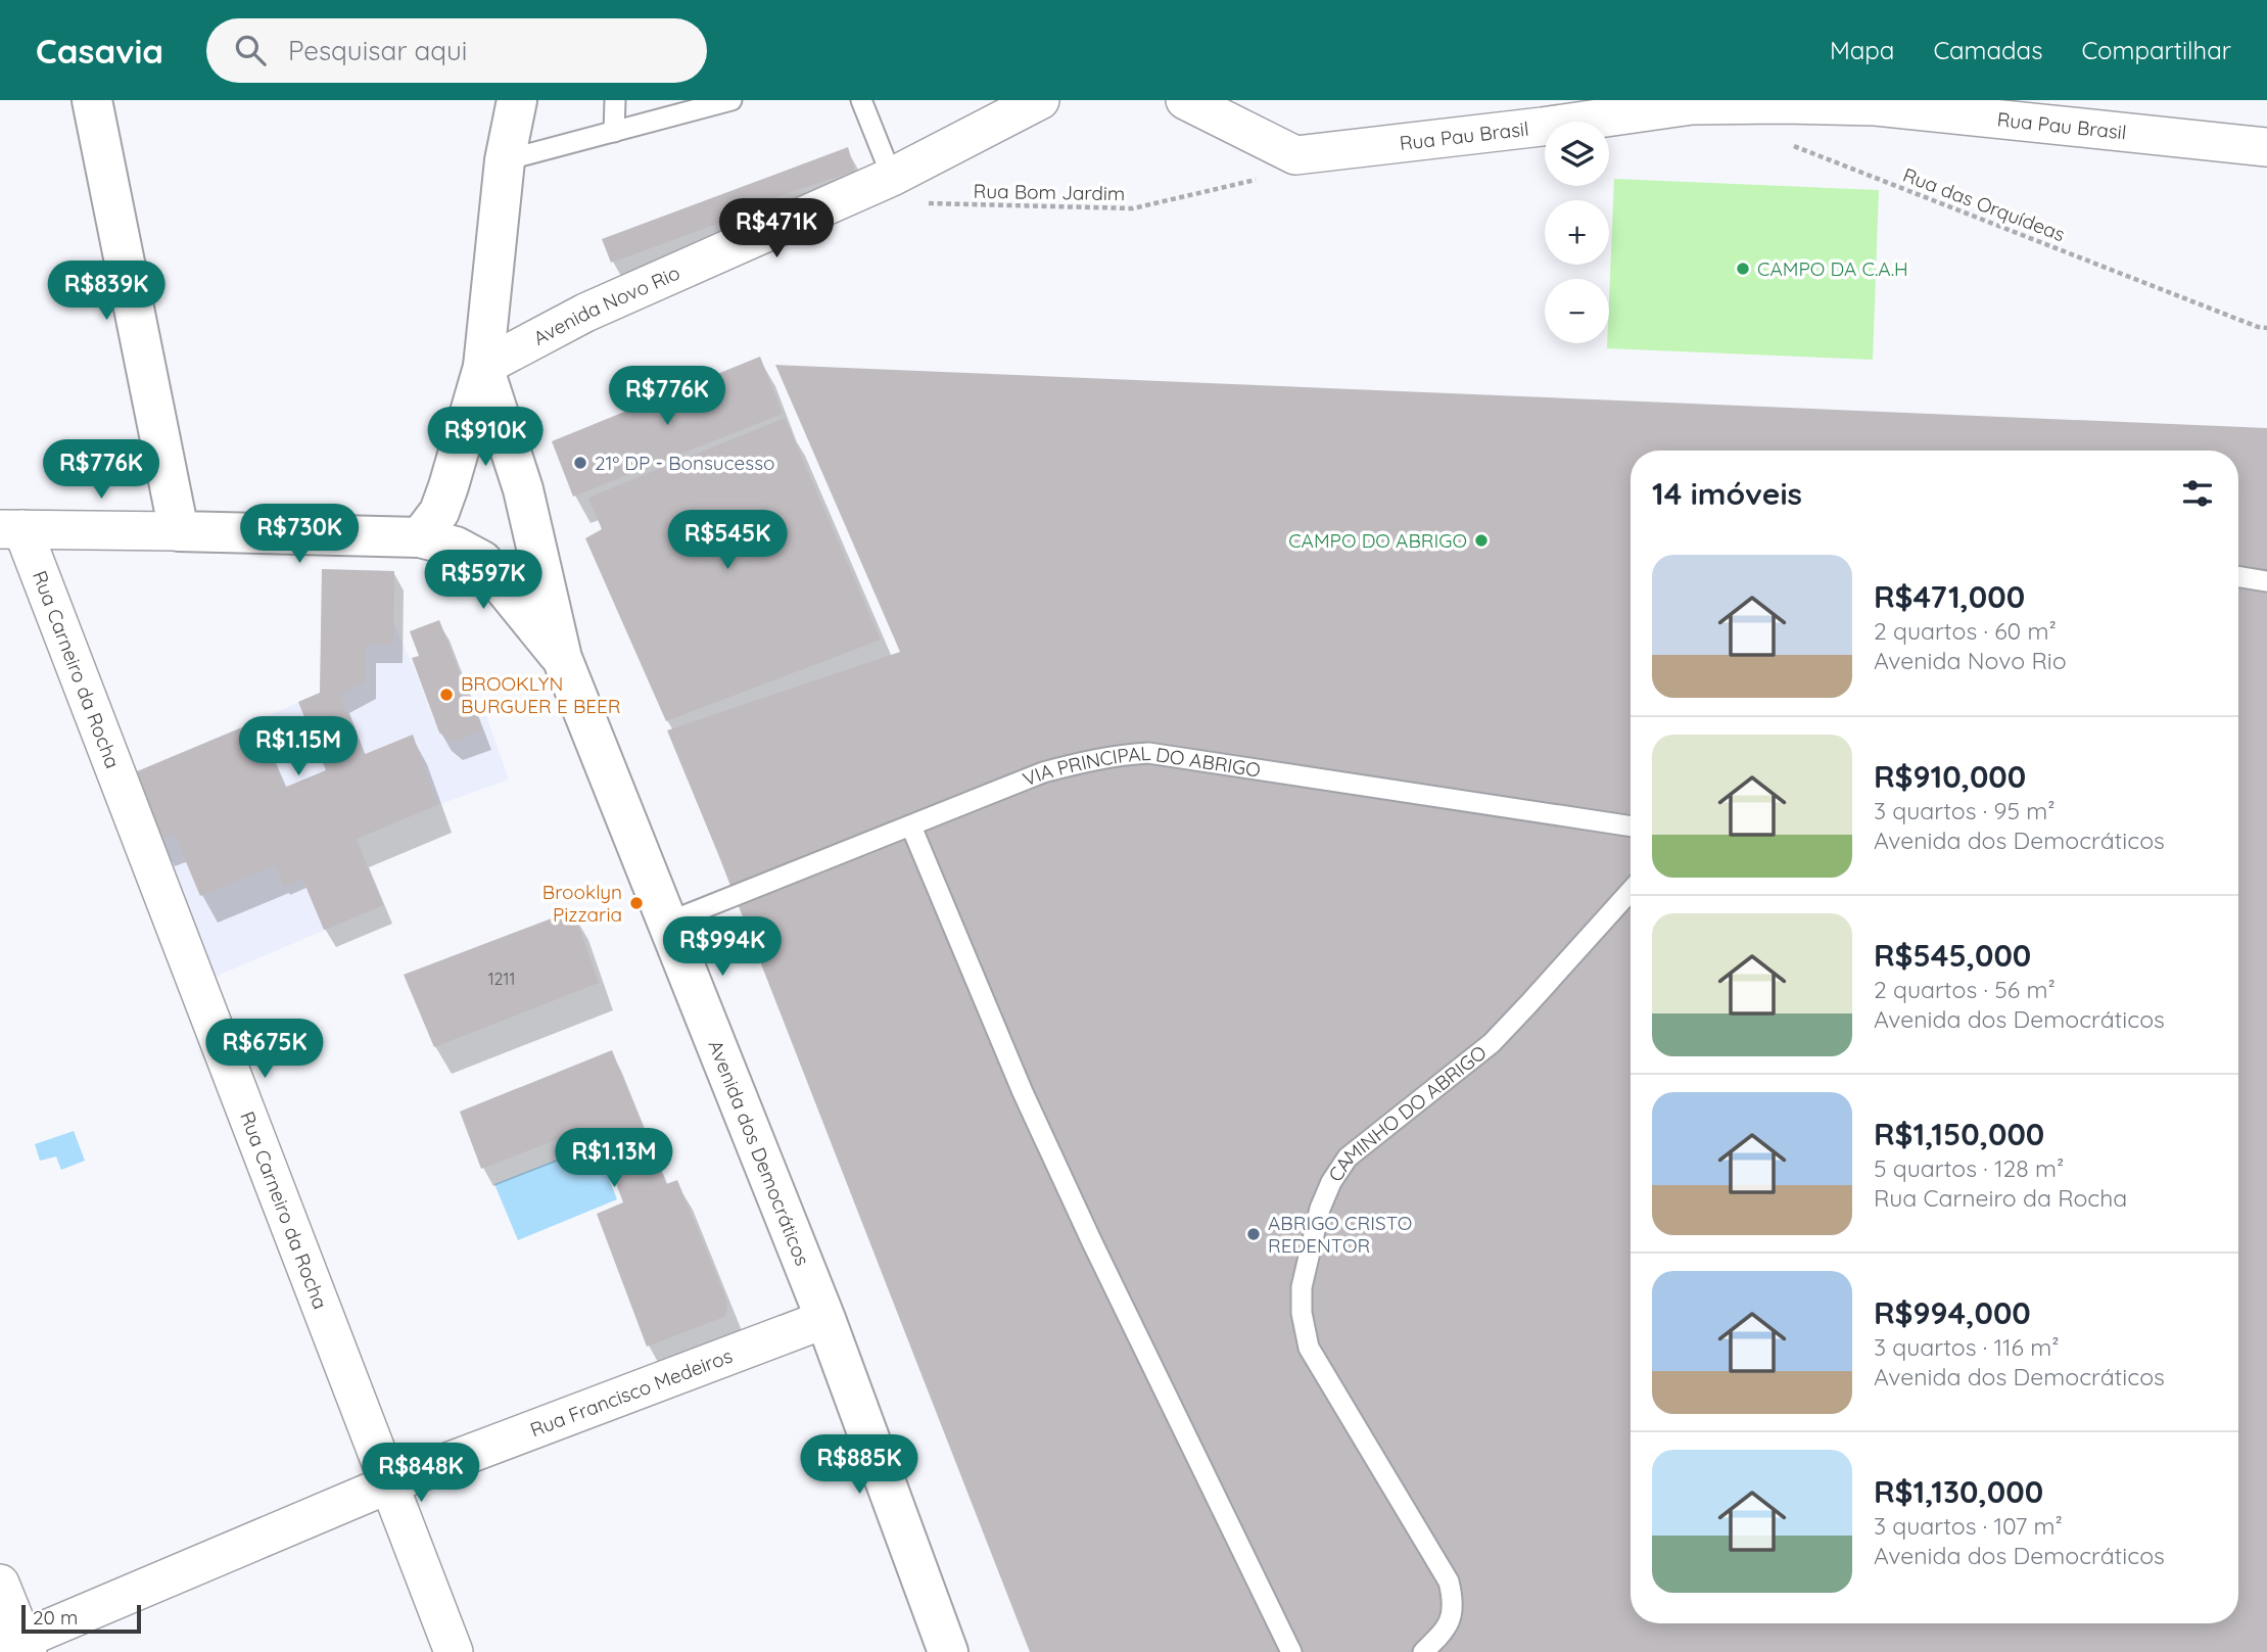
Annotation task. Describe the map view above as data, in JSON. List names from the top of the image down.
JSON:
{
  "streets": {
    "street": [
      "Rua Pau Brasil",
      "Avenida Novo Rio",
      "Rua Carneiro da Rocha",
      "Avenida dos Democráticos",
      "Rua Francisco Medeiros"
    ],
    "lane": ["VIA PRINCIPAL DO ABRIGO", "CAMINHO DO ABRIGO"],
    "path": ["Rua Bom Jardim", "Rua das Orquídeas"]
  },
  "crossings": [
    ["Rua Pau Brasil", "Rua Bom Jardim"],
    ["Avenida Novo Rio", "Avenida dos Democráticos"],
    ["Rua Carneiro da Rocha", "Rua Francisco Medeiros"],
    ["VIA PRINCIPAL DO ABRIGO", "Avenida dos Democráticos"],
    ["Avenida dos Democráticos", "Rua Francisco Medeiros"]
  ],
  "places": [
    "CAMPO DA C.A.H",
    "21º DP - Bonsucesso",
    "CAMPO DO ABRIGO",
    "BROOKLYN BURGUER E BEER",
    "Brooklyn Pizzaria",
    "ABRIGO CRISTO REDENTOR"
  ],
  "house_numbers": ["1211"],
  "scale_bar": "20 m",
  "page": {
    "header": "Casavia",
    "search": "Pesquisar aqui",
    "nav": ["Mapa", "Camadas", "Compartilhar"],
    "map_buttons": ["+", "−"],
    "price": [
      "R$471K",
      "R$839K",
      "R$776K",
      "R$910K",
      "R$776K",
      "R$730K",
      "R$545K",
      "R$597K",
      "R$1.15M",
      "R$994K",
      "R$675K",
      "R$1.13M",
      "R$885K",
      "R$848K"
    ],
    "heading": "14 imóveis",
    "list": [
      {
        "name": "R$471,000",
        "note": "2 quartos · 60 m² · Avenida Novo Rio"
      },
      {
        "name": "R$910,000",
        "note": "3 quartos · 95 m² · Avenida dos Democráticos"
      },
      {
        "name": "R$545,000",
        "note": "2 quartos · 56 m² · Avenida dos Democráticos"
      },
      {
        "name": "R$1,150,000",
        "note": "5 quartos · 128 m² · Rua Carneiro da Rocha"
      },
      {
        "name": "R$994,000",
        "note": "3 quartos · 116 m² · Avenida dos Democráticos"
      },
      {
        "name": "R$1,130,000",
        "note": "3 quartos · 107 m² · Avenida dos Democráticos"
      }
    ],
    "scale": "20 m"
  }
}
